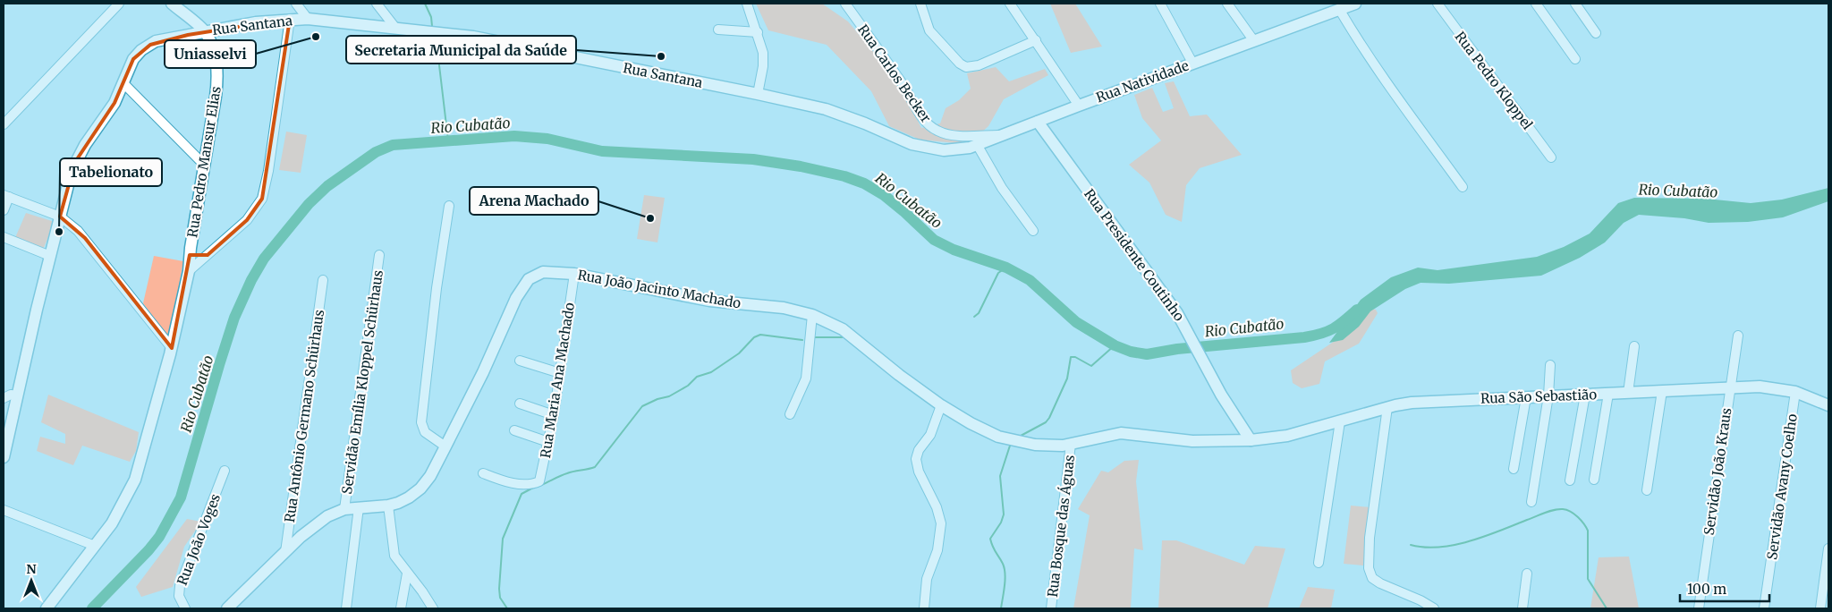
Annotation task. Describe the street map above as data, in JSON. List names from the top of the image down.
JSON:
{
  "streets": {
    "main road": [
      "Rua Santana",
      "Rua Natividade",
      "Rua Pedro Mansur Elias",
      "Rua Presidente Coutinho",
      "Rua João Jacinto Machado",
      "Rua São Sebastião"
    ],
    "street": [
      "Rua Carlos Becker",
      "Rua Pedro Kloppel",
      "Rua Maria Ana Machado",
      "Servidão Emília Kloppel Schürhaus",
      "Rua Antônio Germano Schürhaus",
      "Servidão João Kraus",
      "Servidão Avany Coelho",
      "Rua Bosque das Águas",
      "Rua João Voges"
    ]
  },
  "crossings": [
    ["Rua Santana", "Rua Natividade"],
    ["Rua Santana", "Rua Pedro Mansur Elias"],
    ["Rua Carlos Becker", "Rua Natividade"],
    ["Rua Natividade", "Rua Presidente Coutinho"],
    ["Rua Presidente Coutinho", "Rua João Jacinto Machado"],
    ["Rua Presidente Coutinho", "Rua São Sebastião"],
    ["Rua João Jacinto Machado", "Rua Maria Ana Machado"],
    ["Rua João Jacinto Machado", "Servidão Emília Kloppel Schürhaus"],
    ["Rua João Jacinto Machado", "Rua São Sebastião"],
    ["Rua João Jacinto Machado", "Rua Antônio Germano Schürhaus"],
    ["Rua João Jacinto Machado", "Rua Bosque das Águas"],
    ["Rua São Sebastião", "Servidão João Kraus"],
    ["Rua São Sebastião", "Servidão Avany Coelho"]
  ],
  "water": ["Rio Cubatão"],
  "places": [
    "Uniasselvi",
    "Secretaria Municipal da Saúde",
    "Arena Machado",
    "Tabelionato"
  ],
  "scale_bar": "100 m",
  "north": "top"
}
